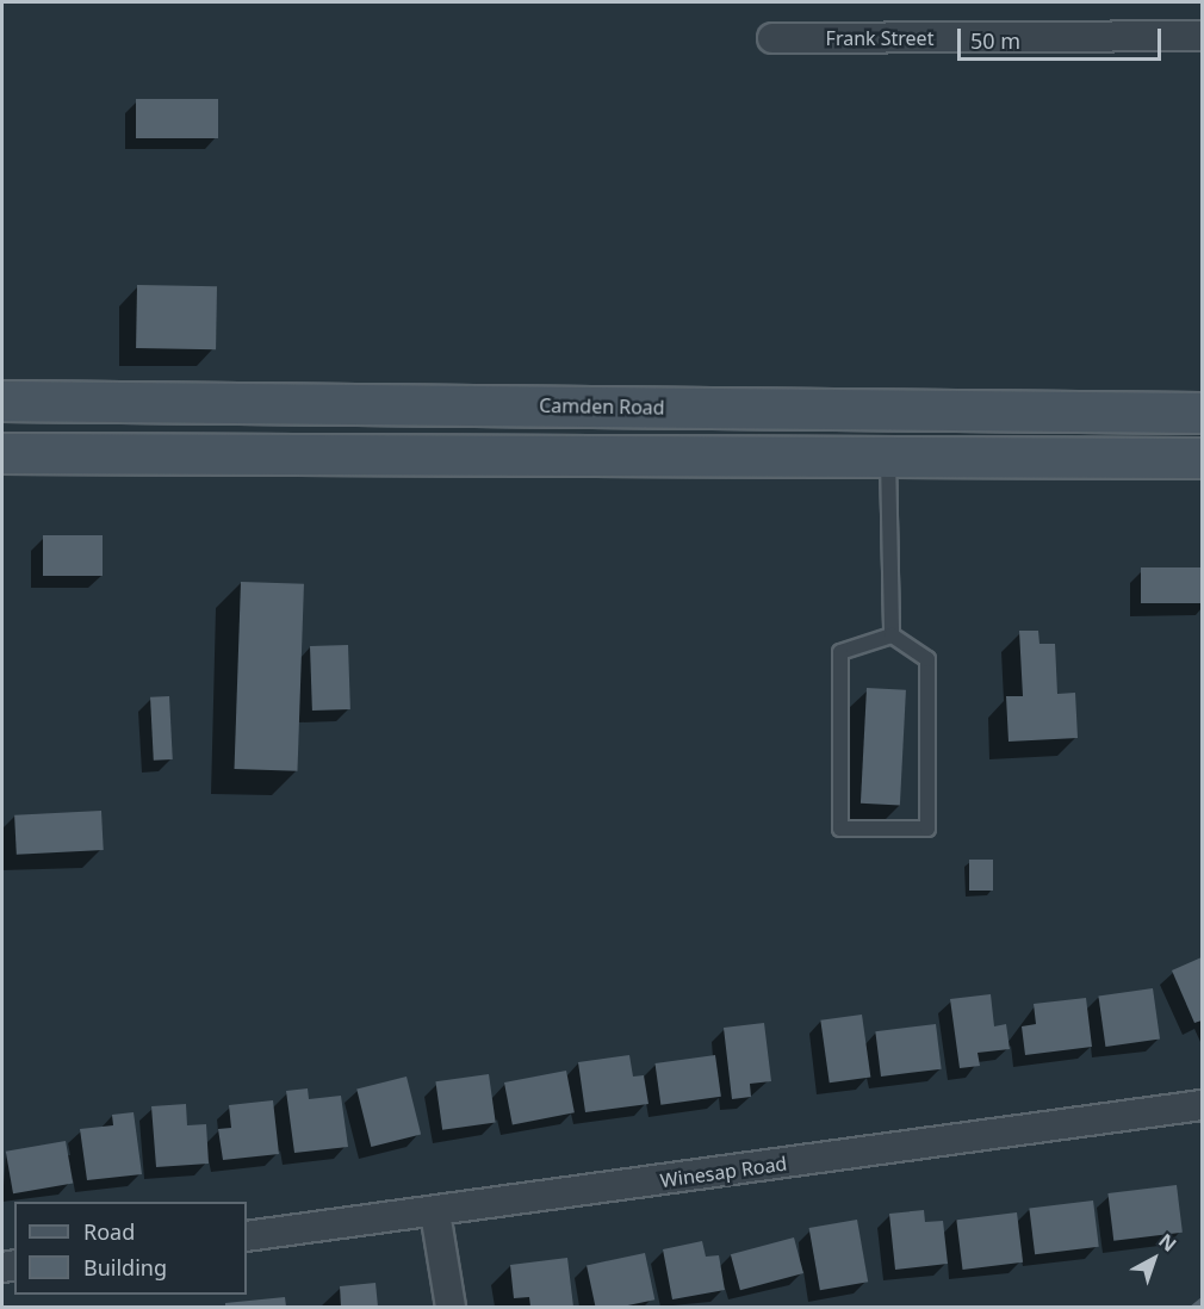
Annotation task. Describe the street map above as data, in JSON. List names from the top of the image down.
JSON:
{
  "streets": {
    "main road": ["Camden Road"],
    "street": ["Frank Street", "Winesap Road"]
  },
  "legend": ["Road", "Building"],
  "scale_bar": "50 m",
  "north": "top right"
}
